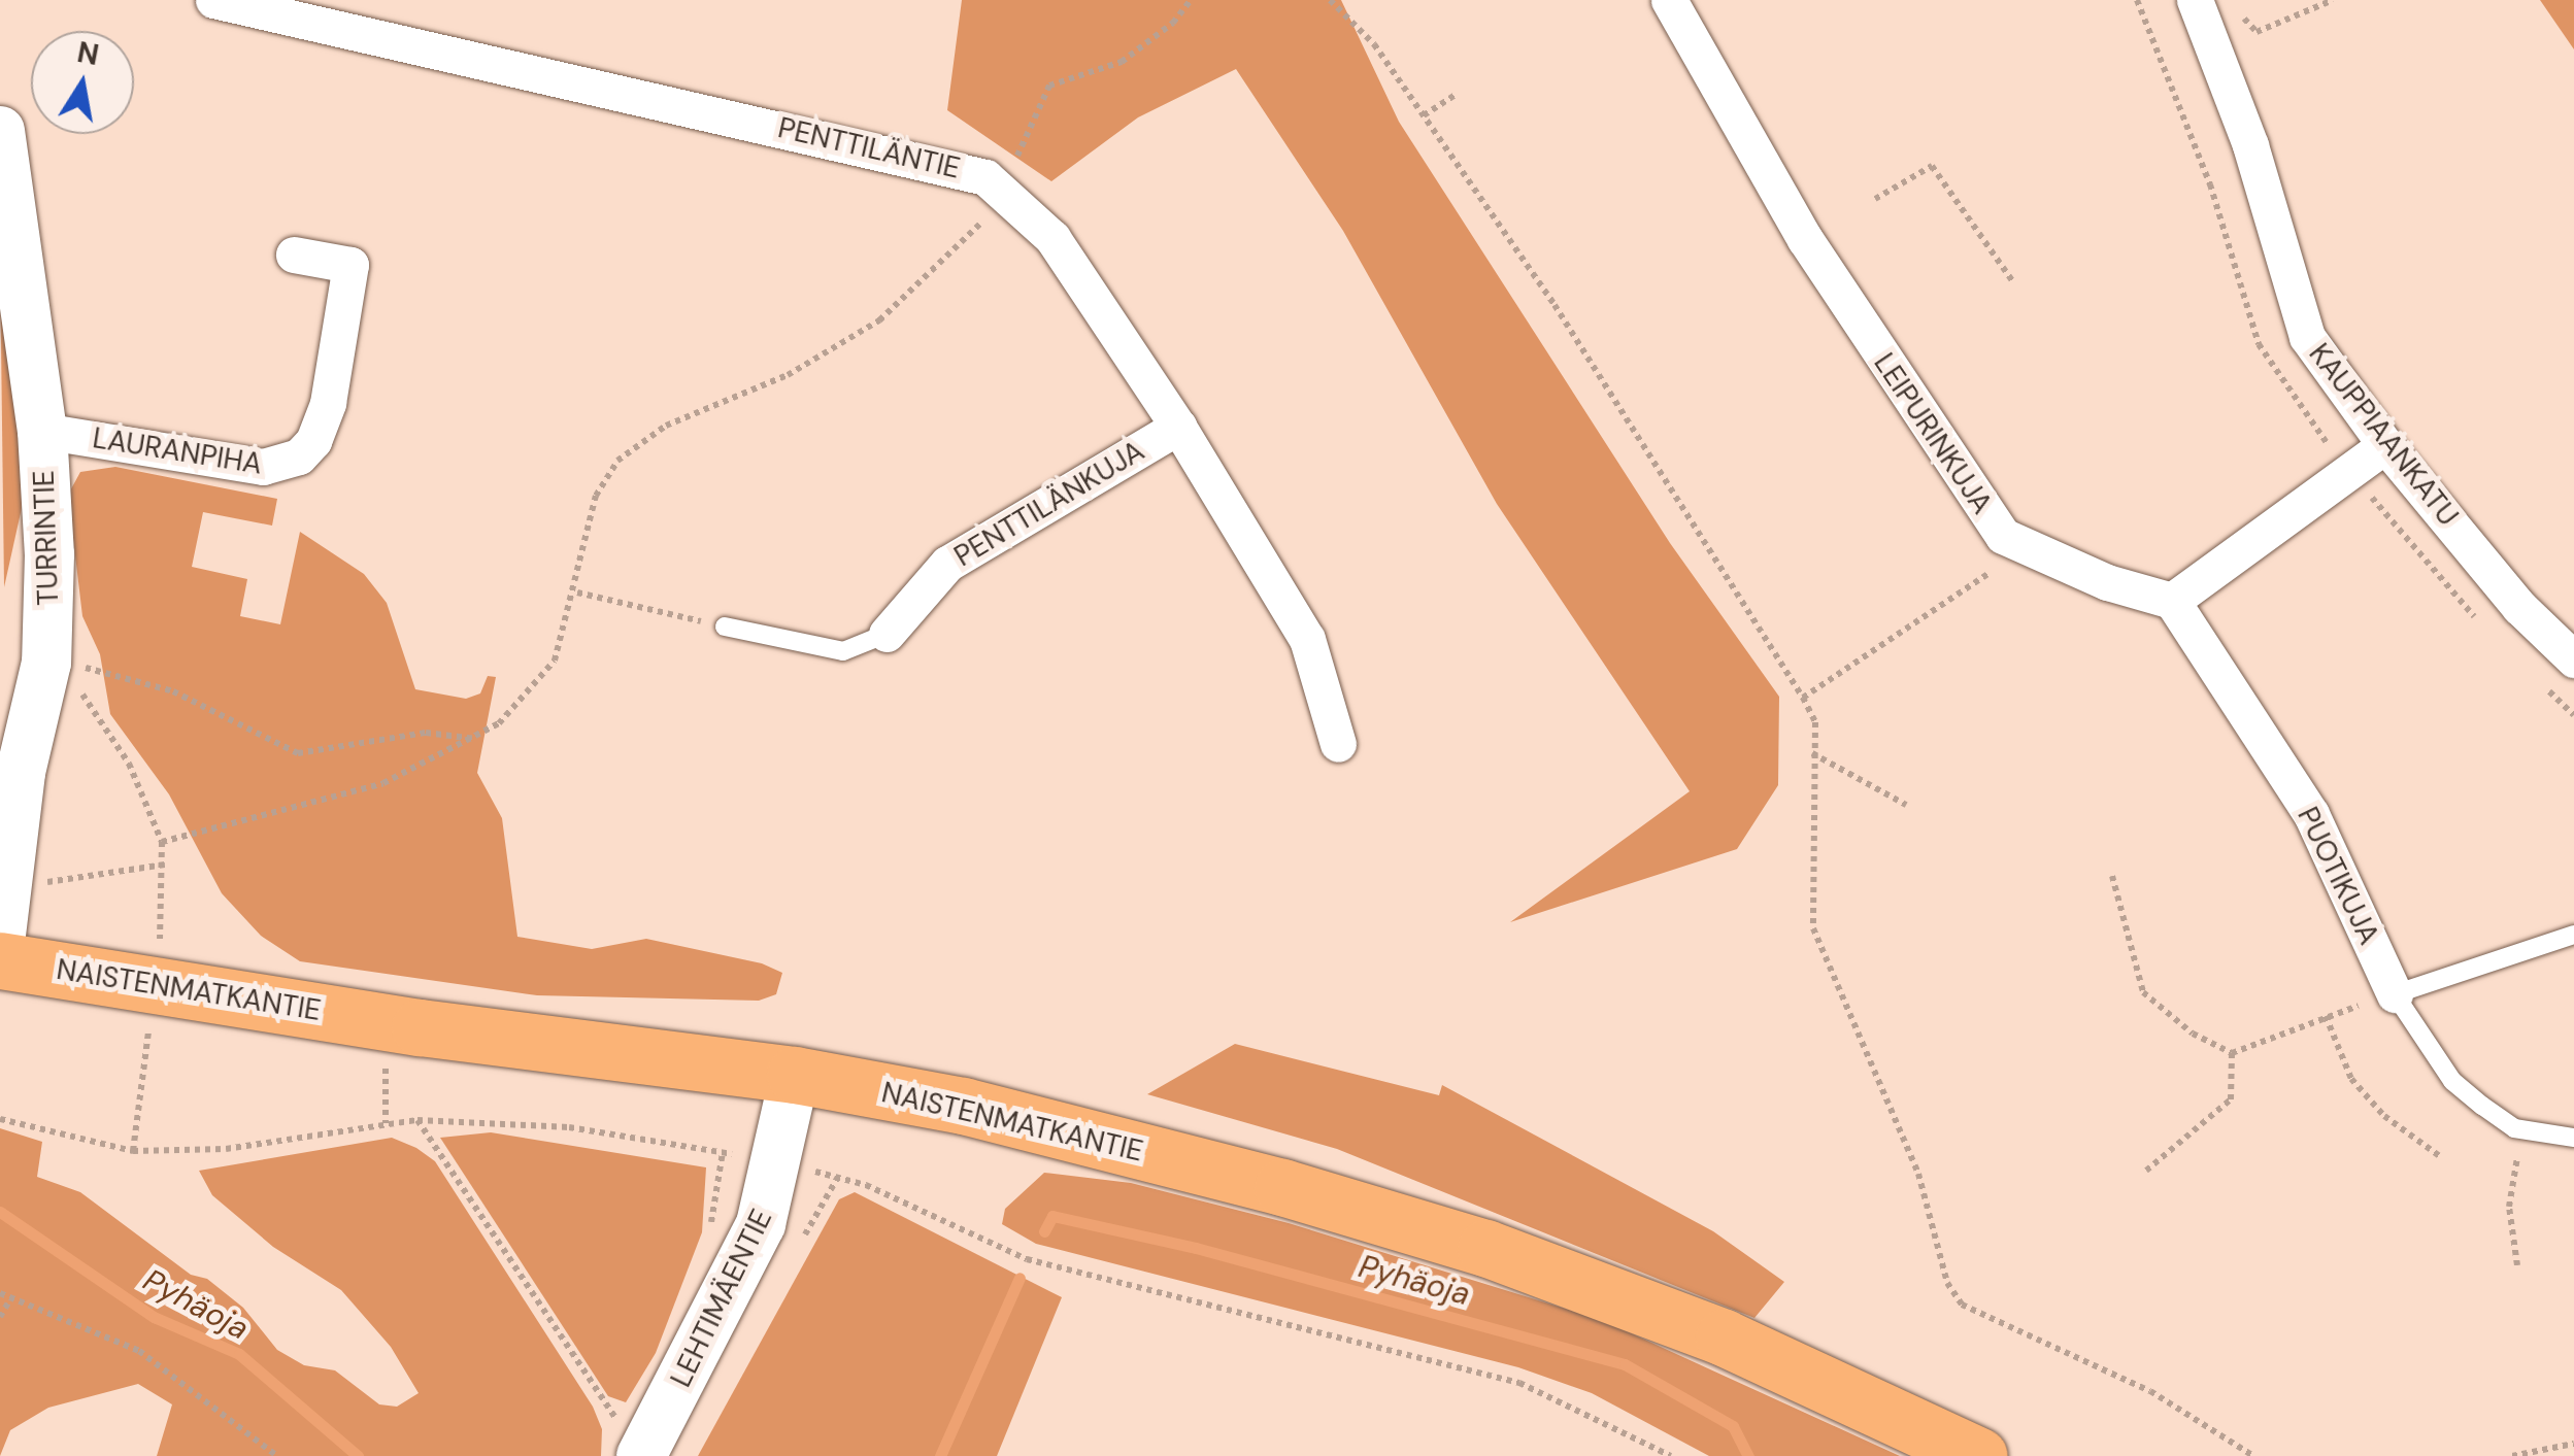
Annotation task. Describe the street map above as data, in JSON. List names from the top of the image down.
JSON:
{
  "streets": {
    "main road": ["NAISTENMATKANTIE"],
    "street": [
      "PENTTILÄNTIE",
      "LEIPURINKUJA",
      "KAUPPIAANKATU",
      "LAURANPIHA",
      "PENTTILÄNKUJA",
      "TURRINTIE",
      "PUOTIKUJA",
      "LEHTIMÄENTIE"
    ]
  },
  "crossings": [
    ["PENTTILÄNTIE", "PENTTILÄNKUJA"],
    ["LEIPURINKUJA", "PUOTIKUJA"],
    ["LAURANPIHA", "TURRINTIE"],
    ["NAISTENMATKANTIE", "LEHTIMÄENTIE"]
  ],
  "water": ["Pyhäoja"],
  "north": "top"
}
